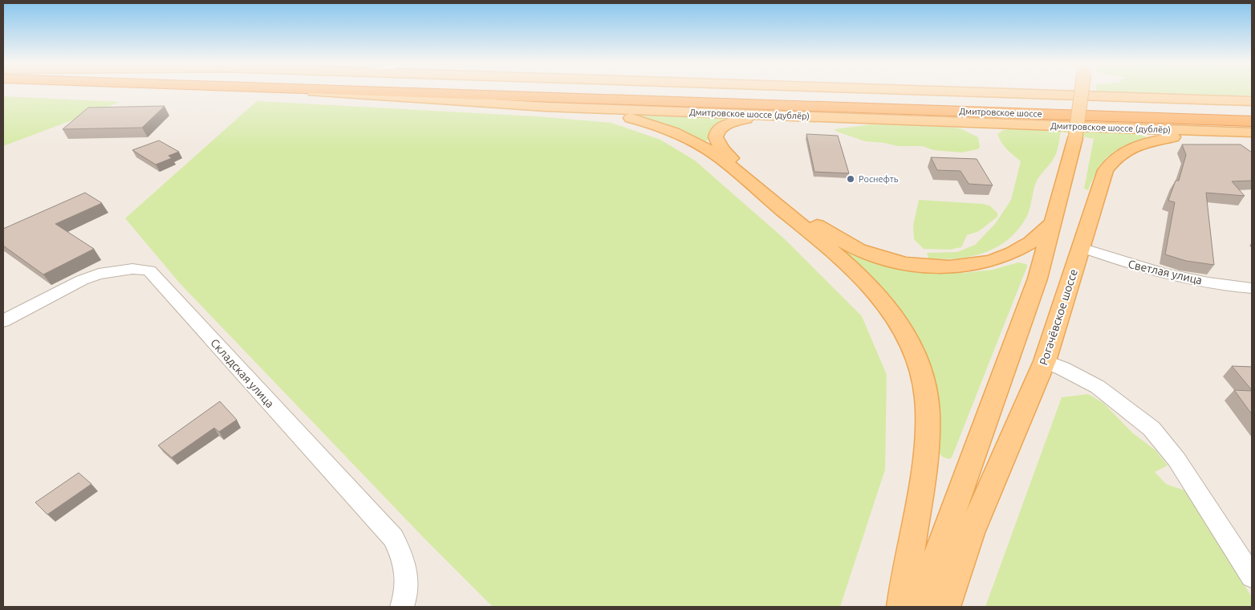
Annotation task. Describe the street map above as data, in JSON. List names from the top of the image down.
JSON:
{
  "streets": {
    "highway": ["Дмитровское шоссе"],
    "main road": ["Дмитровское шоссе (дублёр)", "Рогачёвское шоссе"],
    "street": ["Светлая улица", "Складская улица"]
  },
  "crossings": [
    ["Дмитровское шоссе (дублёр)", "Рогачёвское шоссе"],
    ["Светлая улица", "Рогачёвское шоссе"]
  ],
  "places": ["Роснефть"]
}
